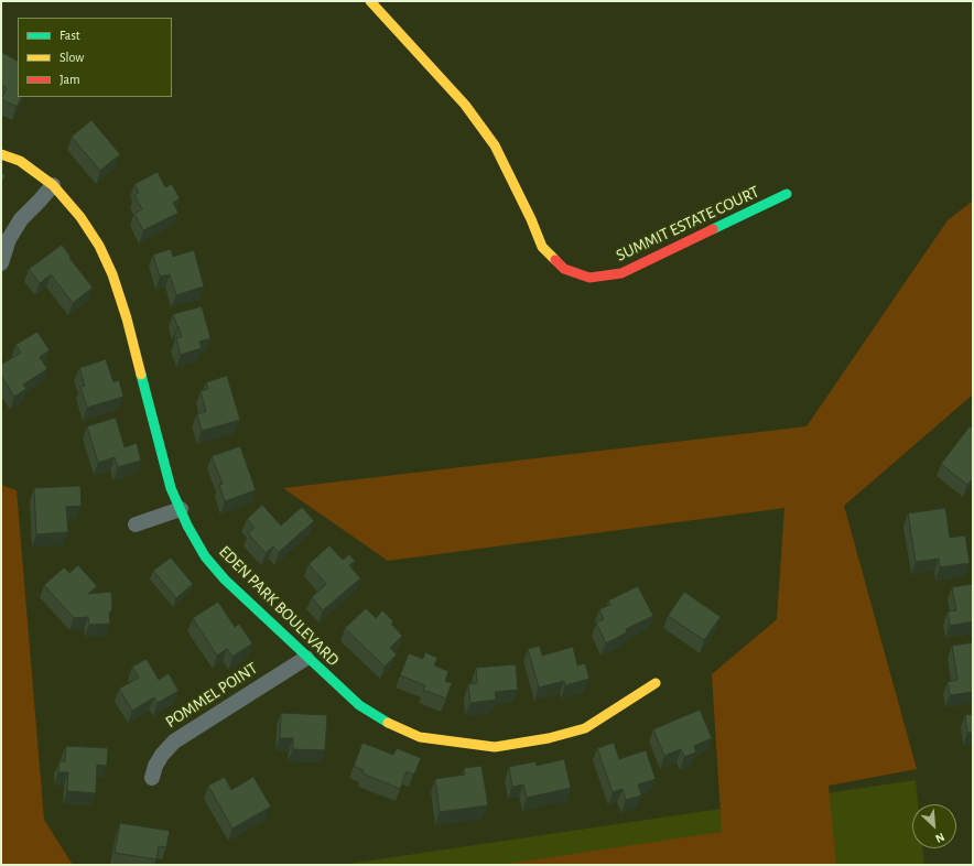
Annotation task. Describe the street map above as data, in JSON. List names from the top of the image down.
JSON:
{
  "streets": {
    "street": ["SUMMIT ESTATE COURT", "EDEN PARK BOULEVARD", "POMMEL POINT"]
  },
  "crossings": [
    ["EDEN PARK BOULEVARD", "POMMEL POINT"]
  ],
  "legend": ["Fast", "Slow", "Jam"],
  "north": "bottom right"
}
